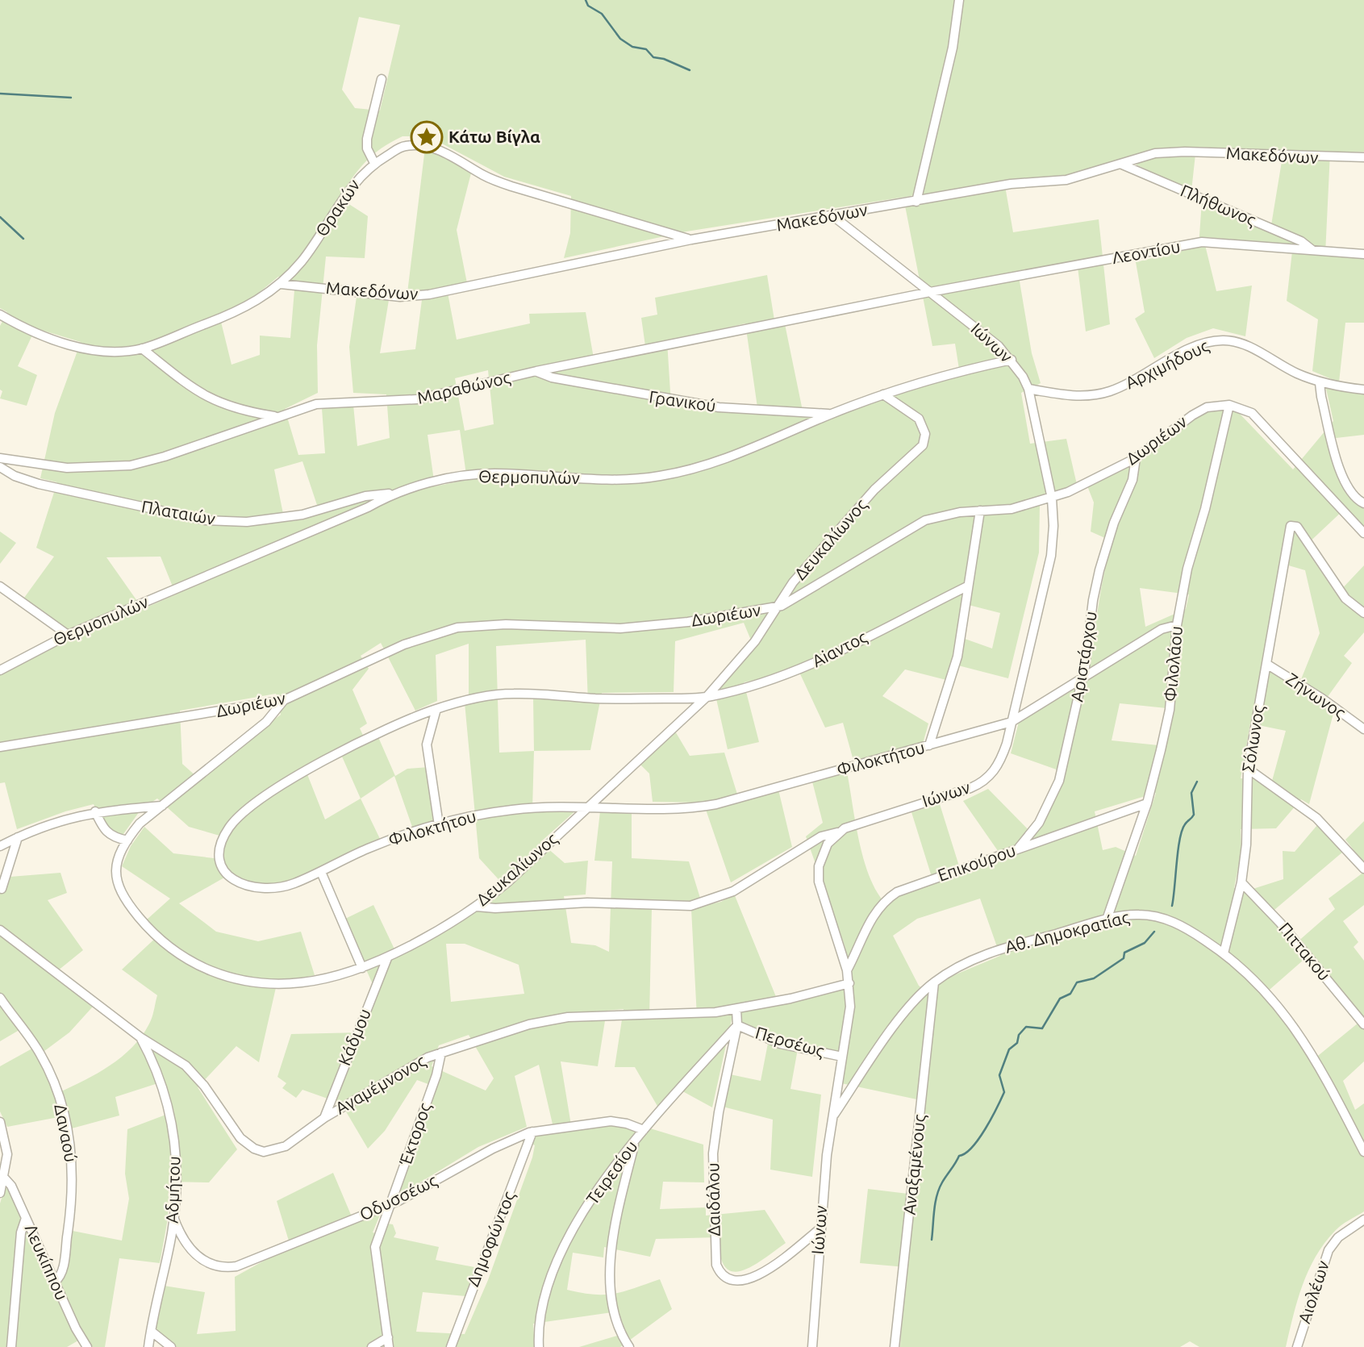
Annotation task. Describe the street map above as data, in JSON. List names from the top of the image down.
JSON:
{
  "streets": {
    "street": [
      "Μακεδόνων",
      "Πλήθωνος",
      "Θρακών",
      "Λεοντίου",
      "Ιώνων",
      "Αρχιμήδους",
      "Μαραθώνος",
      "Γρανικού",
      "Δωριέων",
      "Θερμοπυλών",
      "Πλαταιών",
      "Δευκαλίωνος",
      "Aiαντος",
      "Αριστάρχου",
      "Φιλολάου",
      "Ζήνωνος",
      "Σόλωνος",
      "Φιλοκτήτου",
      "Επικούρου",
      "Αθ. Δημοκρατίας",
      "Πιττακού",
      "Κάδμου",
      "Περσέως",
      "Αγαμέμνονος",
      "Δαναού",
      "Έκτορος",
      "Αναξαμένους",
      "Τειρεσίου",
      "Αδμήτου",
      "Οδυσσέως",
      "Δαιδάλου",
      "Δημοφώντος",
      "Λευκίππου",
      "Αιολέων"
    ]
  },
  "crossings": [
    ["Μακεδόνων", "Πλήθωνος"],
    ["Μακεδόνων", "Θρακών"],
    ["Μακεδόνων", "Ιώνων"],
    ["Πλήθωνος", "Λεοντίου"],
    ["Λεοντίου", "Ιώνων"],
    ["Λεοντίου", "Μαραθώνος"],
    ["Ιώνων", "Αρχιμήδους"],
    ["Ιώνων", "Μαραθώνος"],
    ["Ιώνων", "Δωριέων"],
    ["Ιώνων", "Θερμοπυλών"],
    ["Ιώνων", "Φιλοκτήτου"],
    ["Ιώνων", "Επικούρου"],
    ["Ιώνων", "Αθ. Δημοκρατίας"],
    ["Ιώνων", "Περσέως"],
    ["Ιώνων", "Αγαμέμνονος"],
    ["Ιώνων", "Δαιδάλου"],
    ["Μαραθώνος", "Γρανικού"],
    ["Γρανικού", "Θερμοπυλών"],
    ["Δωριέων", "Δευκαλίωνος"],
    ["Δωριέων", "Αριστάρχου"],
    ["Δωριέων", "Φιλολάου"],
    ["Θερμοπυλών", "Πλαταιών"],
    ["Θερμοπυλών", "Δευκαλίωνος"],
    ["Δευκαλίωνος", "Aiαντος"],
    ["Δευκαλίωνος", "Φιλοκτήτου"],
    ["Δευκαλίωνος", "Κάδμου"],
    ["Aiαντος", "Φιλοκτήτου"],
    ["Αριστάρχου", "Φιλοκτήτου"],
    ["Αριστάρχου", "Επικούρου"],
    ["Φιλολάου", "Φιλοκτήτου"],
    ["Φιλολάου", "Επικούρου"],
    ["Φιλολάου", "Αθ. Δημοκρατίας"],
    ["Ζήνωνος", "Σόλωνος"],
    ["Σόλωνος", "Αθ. Δημοκρατίας"],
    ["Σόλωνος", "Πιττακού"],
    ["Αθ. Δημοκρατίας", "Αναξαμένους"],
    ["Κάδμου", "Αγαμέμνονος"],
    ["Περσέως", "Τειρεσίου"],
    ["Περσέως", "Δαιδάλου"],
    ["Αγαμέμνονος", "Έκτορος"],
    ["Αγαμέμνονος", "Αδμήτου"],
    ["Αγαμέμνονος", "Δαιδάλου"],
    ["Δαναού", "Λευκίππου"],
    ["Έκτορος", "Οδυσσέως"],
    ["Τειρεσίου", "Οδυσσέως"],
    ["Τειρεσίου", "Δαιδάλου"],
    ["Αδμήτου", "Οδυσσέως"],
    ["Οδυσσέως", "Δημοφώντος"]
  ],
  "places": {
    "place": ["Κάτω Βίγλα"]
  }
}
